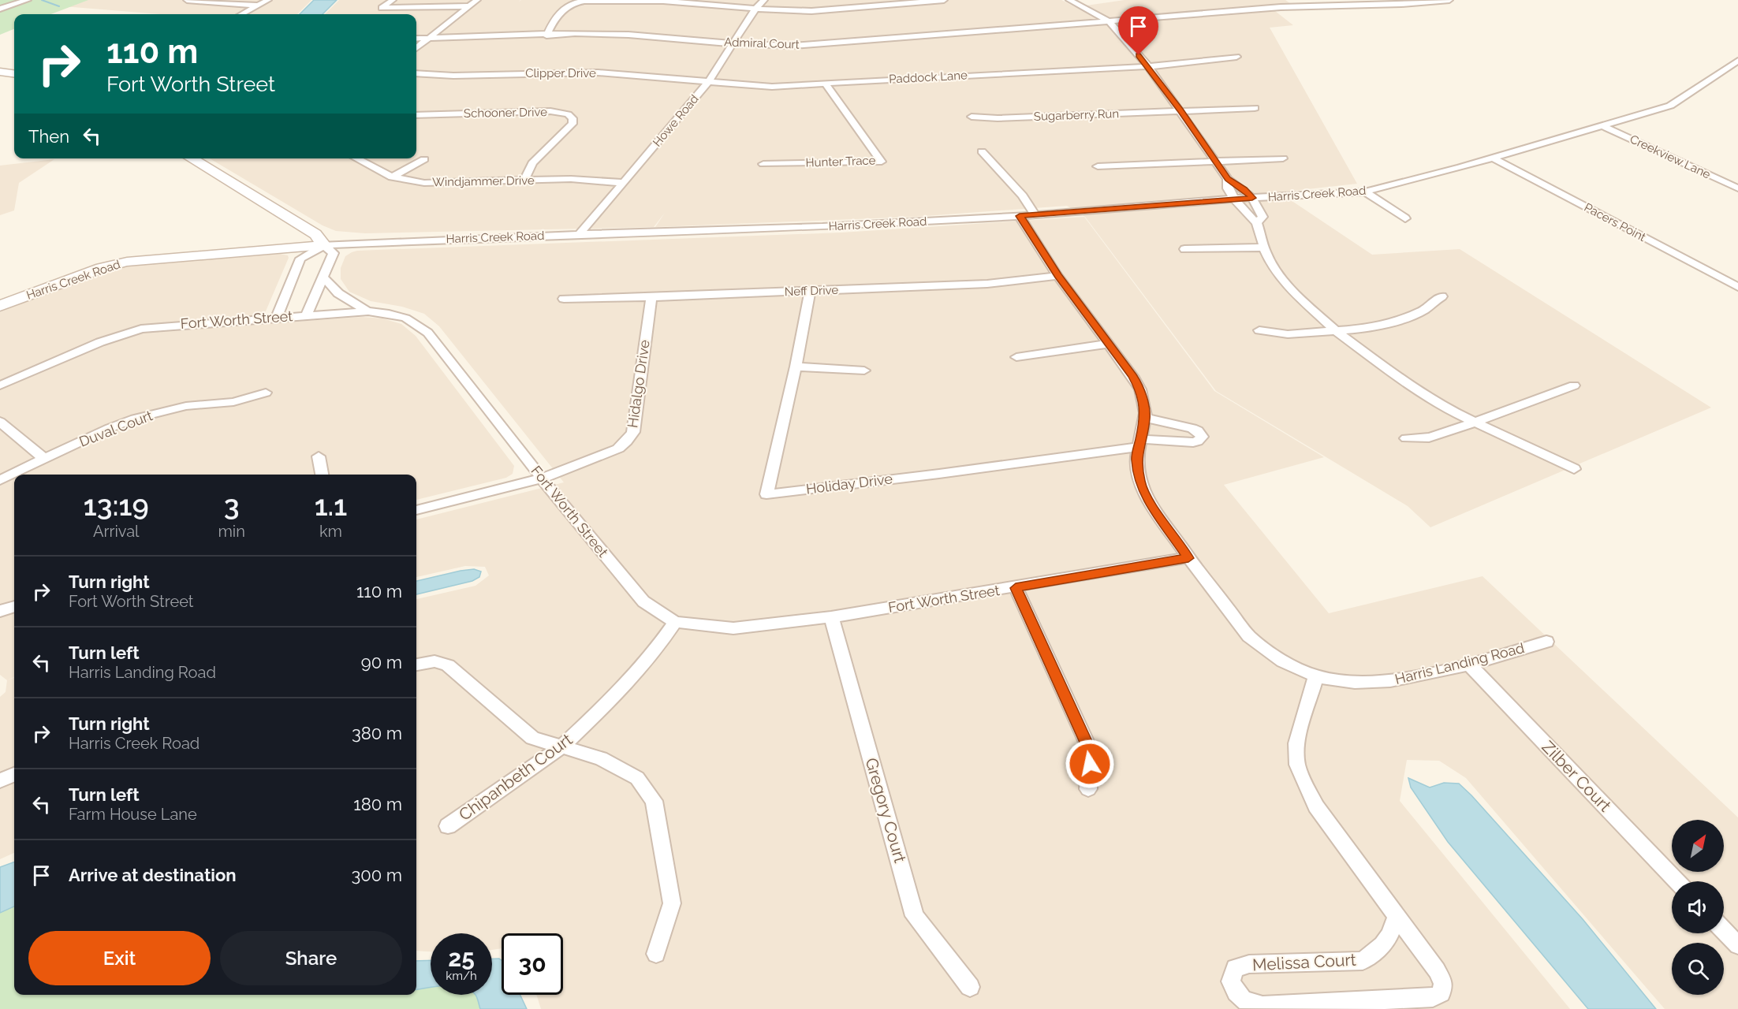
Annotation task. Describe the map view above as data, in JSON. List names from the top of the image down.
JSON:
{
  "streets": {
    "street": [
      "Admiral Court",
      "Clipper Drive",
      "Paddock Lane",
      "Schooner Drive",
      "Sugarberry Run",
      "Howe Road",
      "Creekview Lane",
      "Hunter Trace",
      "Windjammer Drive",
      "Harris Creek Road",
      "Pacers Point",
      "Neff Drive",
      "Fort Worth Street",
      "Hidalgo Drive",
      "Duval Court",
      "Holiday Drive",
      "Harris Landing Road",
      "Zilber Court",
      "Chipanbeth Court",
      "Gregory Court",
      "Melissa Court"
    ]
  },
  "crossings": [
    ["Admiral Court", "Howe Road"],
    ["Clipper Drive", "Paddock Lane"],
    ["Clipper Drive", "Howe Road"],
    ["Paddock Lane", "Howe Road"],
    ["Paddock Lane", "Hunter Trace"],
    ["Schooner Drive", "Windjammer Drive"],
    ["Howe Road", "Windjammer Drive"],
    ["Howe Road", "Harris Creek Road"],
    ["Creekview Lane", "Harris Creek Road"],
    ["Harris Creek Road", "Pacers Point"],
    ["Harris Creek Road", "Harris Landing Road"],
    ["Neff Drive", "Hidalgo Drive"],
    ["Neff Drive", "Holiday Drive"],
    ["Neff Drive", "Harris Landing Road"],
    ["Fort Worth Street", "Hidalgo Drive"],
    ["Fort Worth Street", "Harris Landing Road"],
    ["Fort Worth Street", "Chipanbeth Court"],
    ["Fort Worth Street", "Gregory Court"],
    ["Holiday Drive", "Harris Landing Road"],
    ["Harris Landing Road", "Zilber Court"],
    ["Harris Landing Road", "Melissa Court"]
  ],
  "north": "top right",
  "page": {
    "turn": ["110 m", "Fort Worth Street"],
    "then": "Then",
    "eta": [
      "13:19",
      "Arrival",
      "3",
      "min",
      "1.1",
      "km"
    ],
    "list": [
      {
        "name": "Turn right",
        "note": "Fort Worth Street",
        "value": "110 m"
      },
      {
        "name": "Turn left",
        "note": "Harris Landing Road",
        "value": "90 m"
      },
      {
        "name": "Turn right",
        "note": "Harris Creek Road",
        "value": "380 m"
      },
      {
        "name": "Turn left",
        "note": "Farm House Lane",
        "value": "180 m"
      },
      {
        "name": "Arrive at destination",
        "value": "300 m"
      }
    ],
    "buttons": ["Exit", "Share"],
    "speed": "25 km/h",
    "limit": "30"
  }
}
